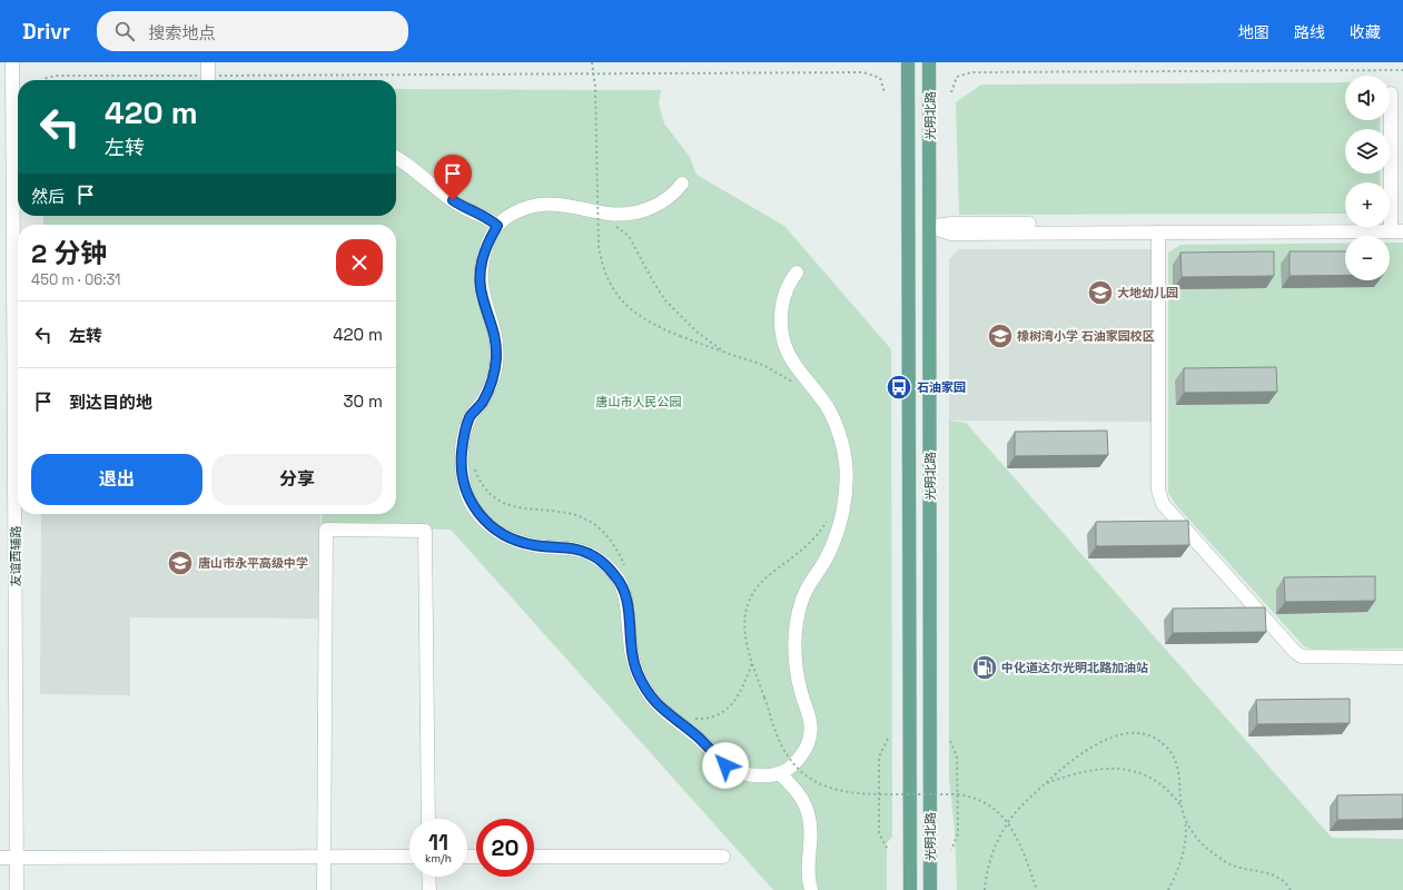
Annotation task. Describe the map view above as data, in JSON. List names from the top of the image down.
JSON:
{
  "streets": {
    "main road": ["光明北路"],
    "street": ["友谊西辅路"]
  },
  "parks": ["唐山市人民公园"],
  "places": {
    "school or university": ["大地幼儿园", "橡树湾小学 石油家园校区", "唐山市永平高级中学"],
    "bus stop": ["石油家园"],
    "fuel station": ["中化道达尔光明北路加油站"]
  },
  "page": {
    "header": "Drivr",
    "search": "搜索地点",
    "nav": ["地图", "路线", "收藏"],
    "map_buttons": ["+", "−"],
    "turn": ["420 m", "左转"],
    "then": "然后",
    "heading": ["2 分钟", "450 m · 06:31"],
    "list": [
      {
        "name": "左转",
        "value": "420 m"
      },
      {
        "name": "到达目的地",
        "value": "30 m"
      }
    ],
    "buttons": ["退出", "分享"],
    "speed": "11 km/h",
    "limit": "20"
  }
}
